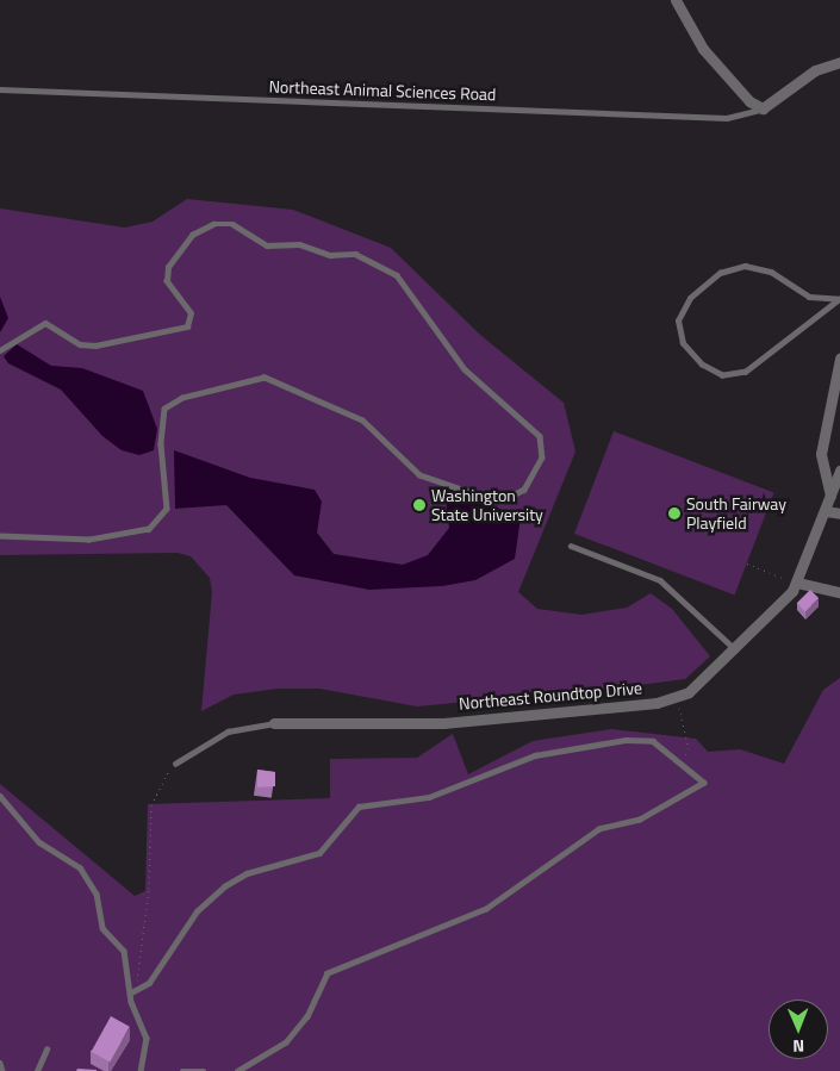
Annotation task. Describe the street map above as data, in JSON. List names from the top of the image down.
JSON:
{
  "streets": {
    "street": ["Northeast Roundtop Drive"],
    "lane": ["Northeast Animal Sciences Road"]
  },
  "places": ["Washington State University", "South Fairway Playfield"],
  "north": "bottom"
}
